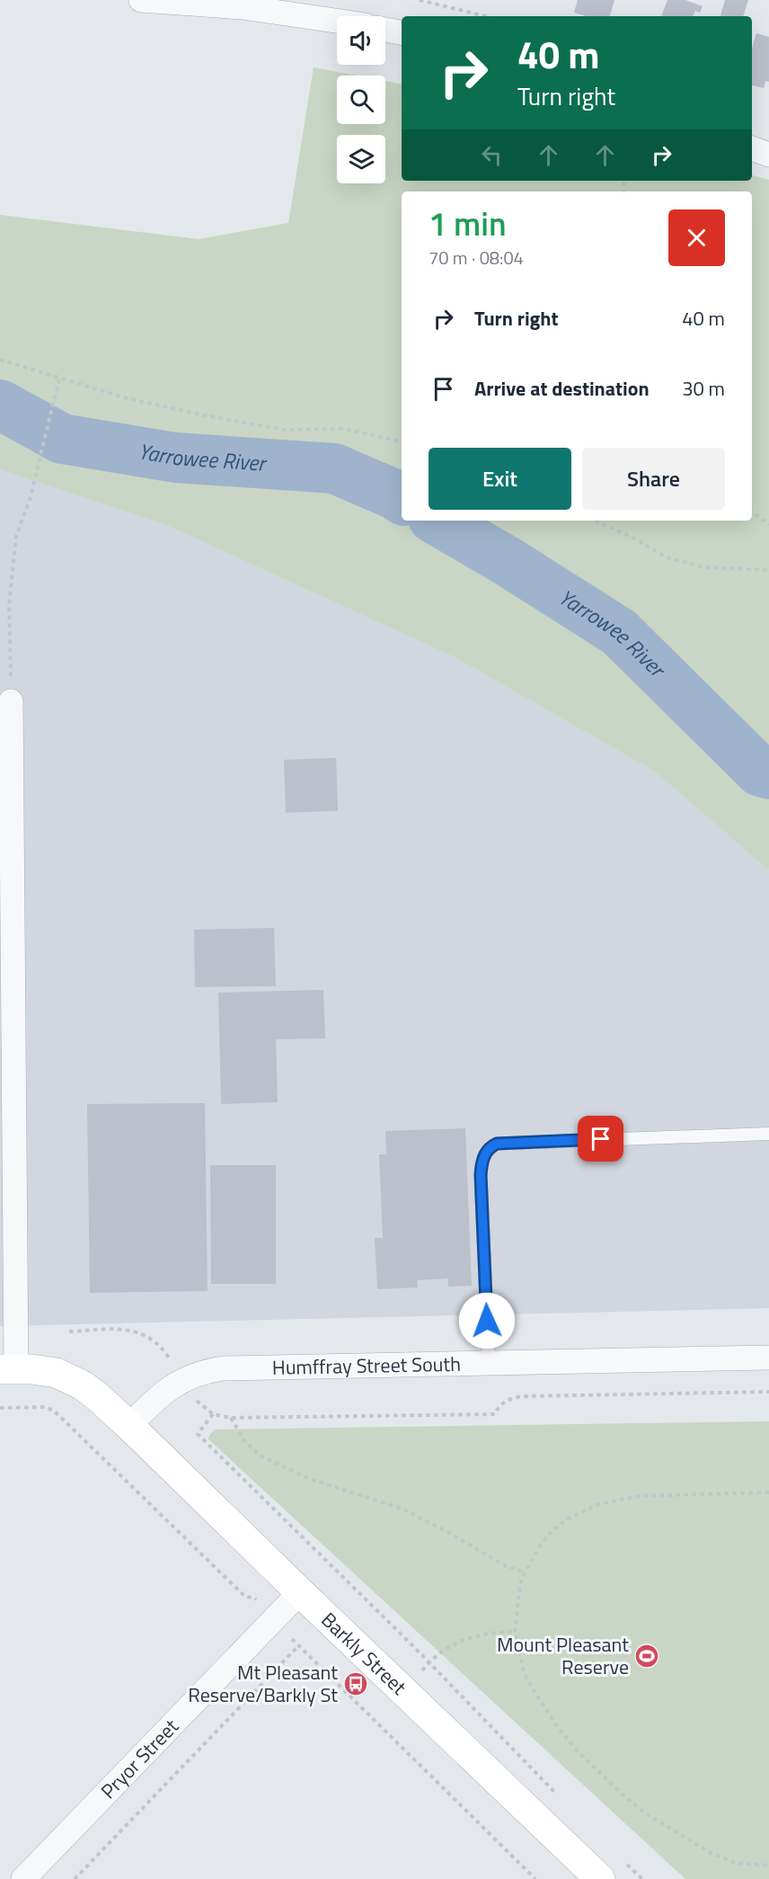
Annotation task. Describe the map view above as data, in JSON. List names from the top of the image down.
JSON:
{
  "streets": {
    "main road": ["Barkly Street"],
    "street": ["Humffray Street South", "Pryor Street"]
  },
  "crossings": [
    ["Humffray Street South", "Barkly Street"],
    ["Barkly Street", "Pryor Street"]
  ],
  "water": ["Yarrowee River"],
  "places": {
    "sports": ["Mount Pleasant Reserve"],
    "bus stop": ["Mt Pleasant Reserve/Barkly St"]
  },
  "page": {
    "turn": ["40 m", "Turn right"],
    "heading": ["1 min", "70 m · 08:04"],
    "list": [
      {
        "name": "Turn right",
        "value": "40 m"
      },
      {
        "name": "Arrive at destination",
        "value": "30 m"
      }
    ],
    "buttons": ["Exit", "Share"]
  }
}
